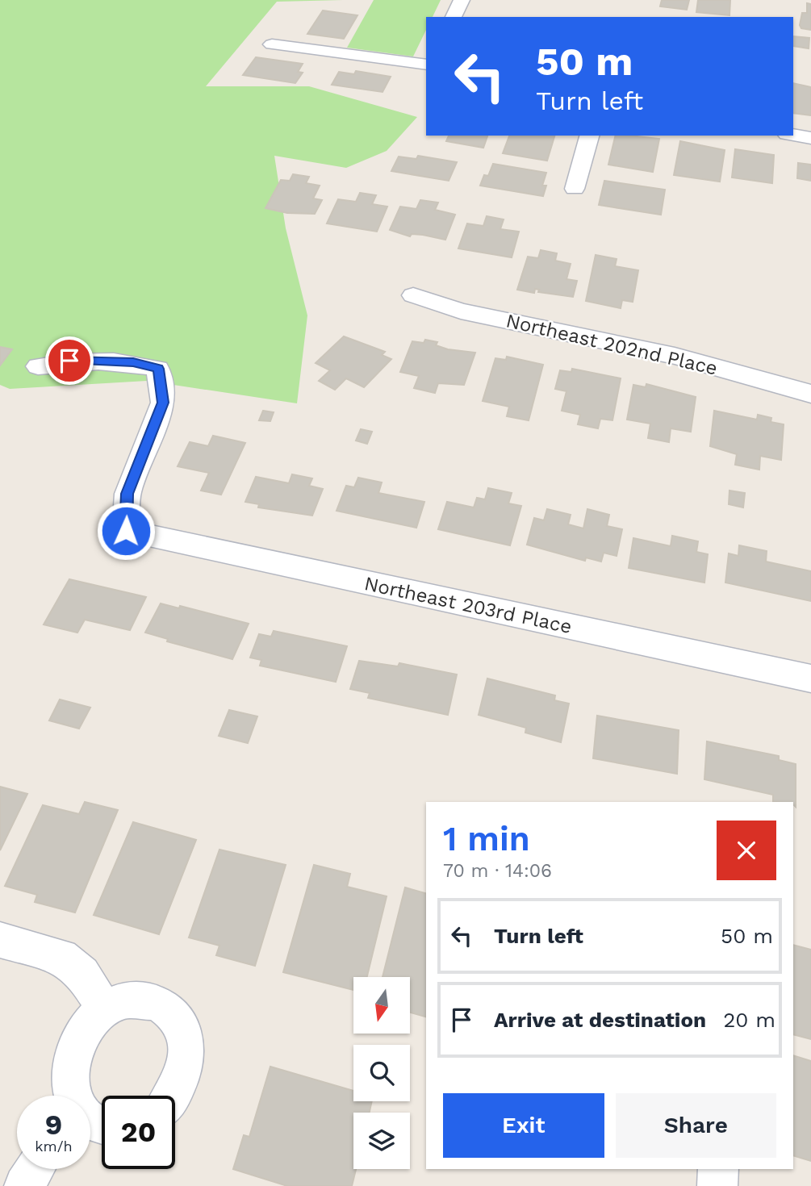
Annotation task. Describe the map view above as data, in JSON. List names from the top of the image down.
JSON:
{
  "streets": {
    "street": ["Northeast 202nd Place", "Northeast 203rd Place"]
  },
  "north": "bottom",
  "page": {
    "turn": ["50 m", "Turn left"],
    "heading": ["1 min", "70 m · 14:06"],
    "list": [
      {
        "name": "Turn left",
        "value": "50 m"
      },
      {
        "name": "Arrive at destination",
        "value": "20 m"
      }
    ],
    "buttons": ["Exit", "Share"],
    "speed": "9 km/h",
    "limit": "20"
  }
}
